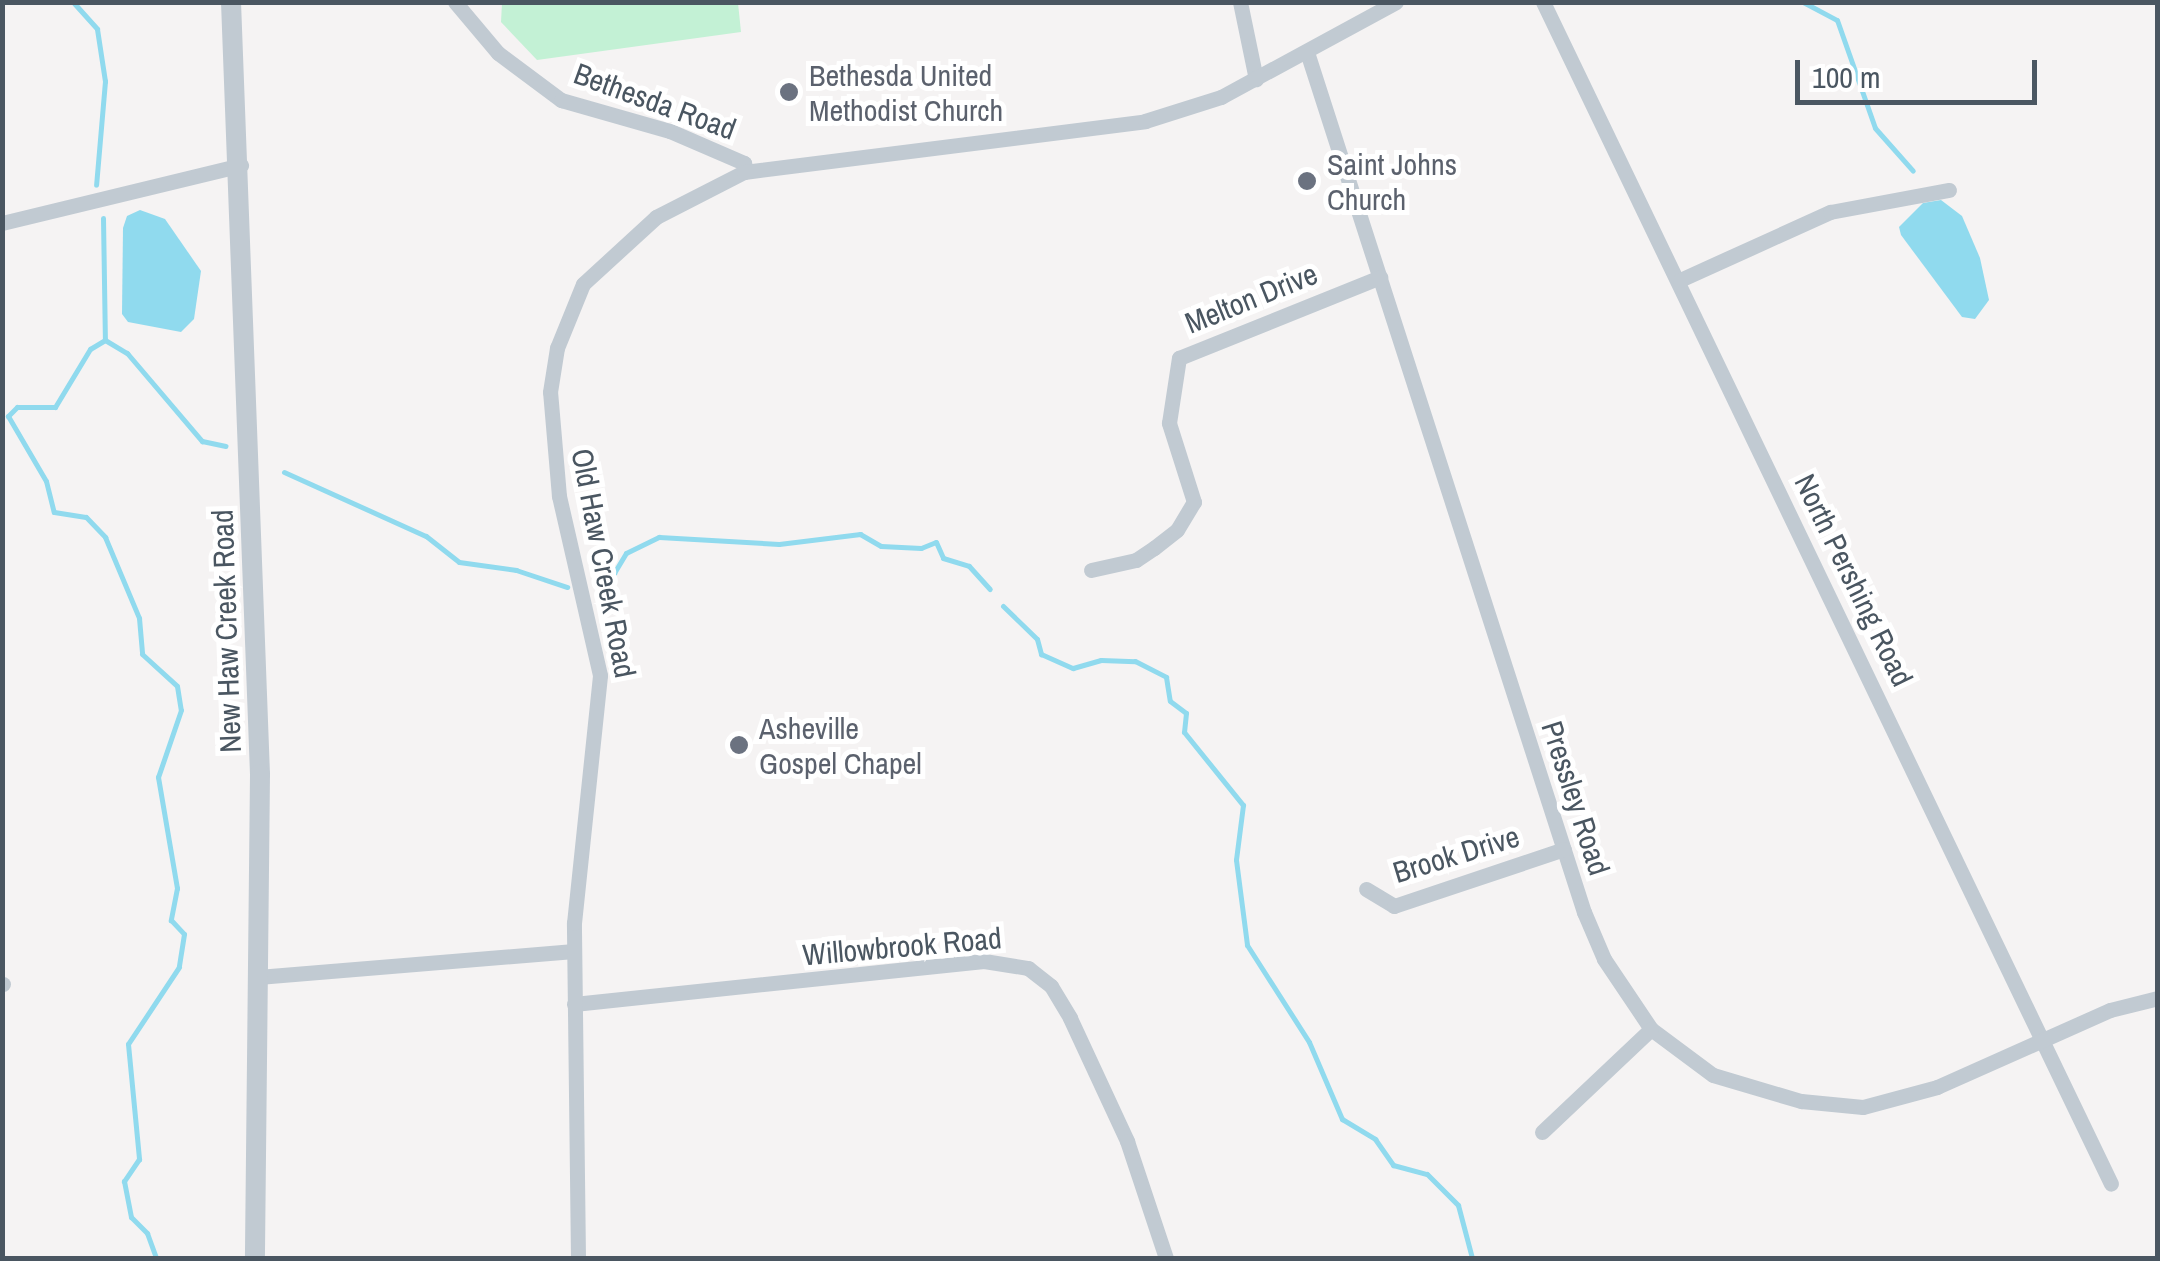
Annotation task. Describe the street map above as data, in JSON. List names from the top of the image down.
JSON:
{
  "streets": {
    "street": [
      "Bethesda Road",
      "Melton Drive",
      "Old Haw Creek Road",
      "North Pershing Road",
      "New Haw Creek Road",
      "Pressley Road",
      "Brook Drive",
      "Willowbrook Road"
    ]
  },
  "crossings": [
    ["Bethesda Road", "Old Haw Creek Road"],
    ["Melton Drive", "Pressley Road"],
    ["Old Haw Creek Road", "Pressley Road"],
    ["Old Haw Creek Road", "Willowbrook Road"],
    ["North Pershing Road", "Pressley Road"],
    ["Pressley Road", "Brook Drive"]
  ],
  "places": ["Bethesda United Methodist Church", "Saint Johns Church", "Asheville Gospel Chapel"],
  "scale_bar": "100 m"
}
